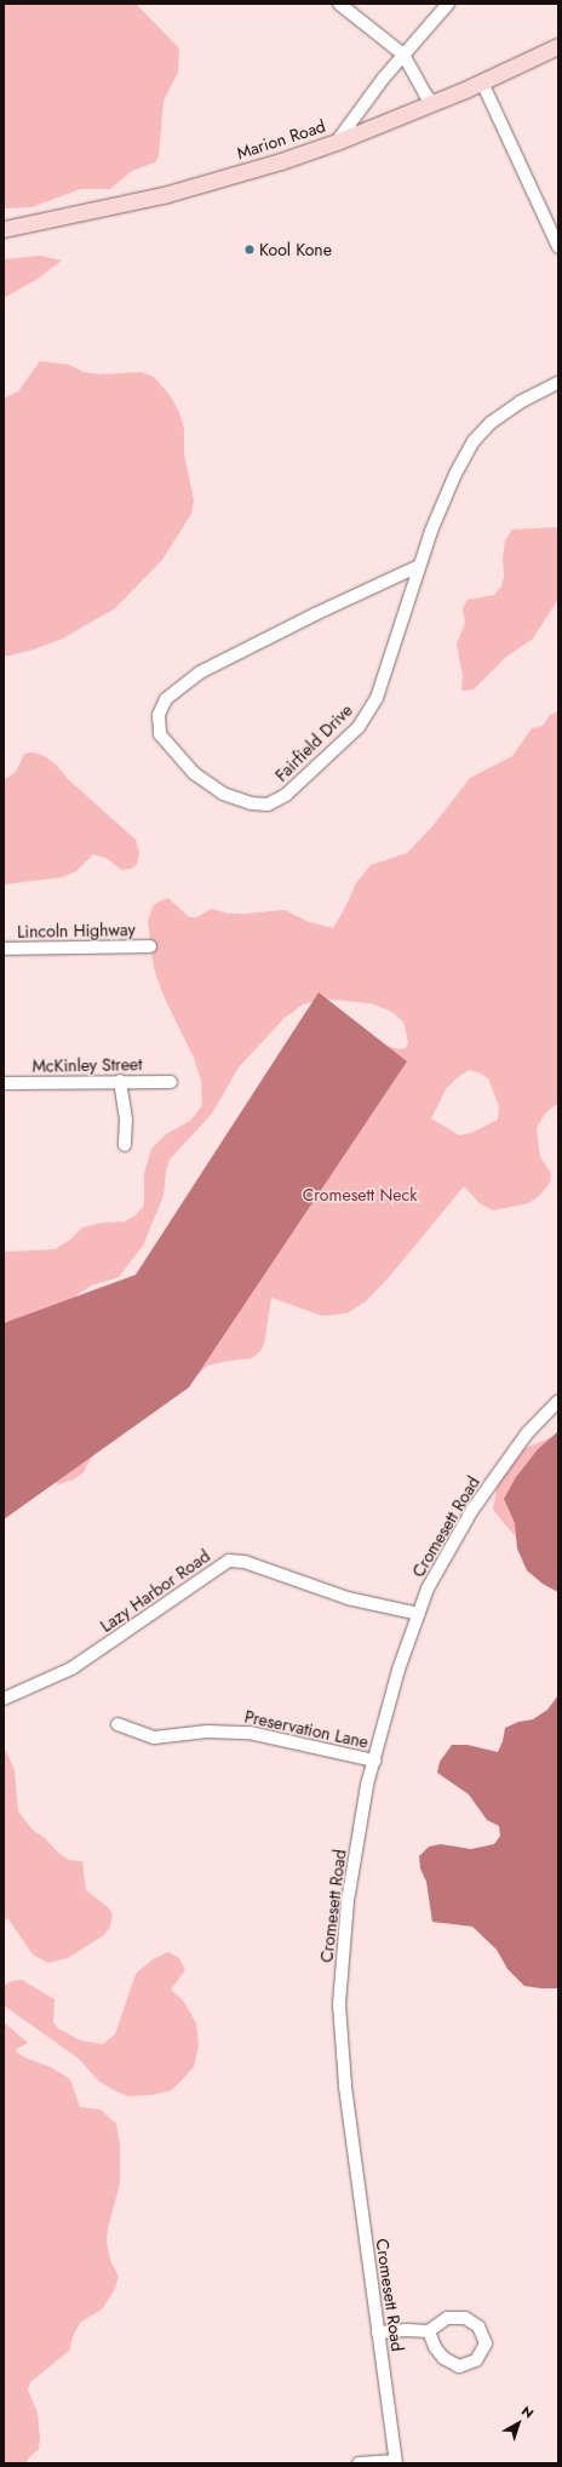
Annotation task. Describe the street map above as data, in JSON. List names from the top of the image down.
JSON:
{
  "streets": {
    "main road": ["Marion Road"],
    "street": [
      "Fairfield Drive",
      "Lincoln Highway",
      "McKinley Street",
      "Cromesett Road",
      "Lazy Harbor Road",
      "Preservation Lane"
    ]
  },
  "crossings": [
    ["Cromesett Road", "Lazy Harbor Road"],
    ["Cromesett Road", "Preservation Lane"]
  ],
  "parks": ["Cromesett Neck"],
  "places": ["Kool Kone"],
  "north": "top right"
}
